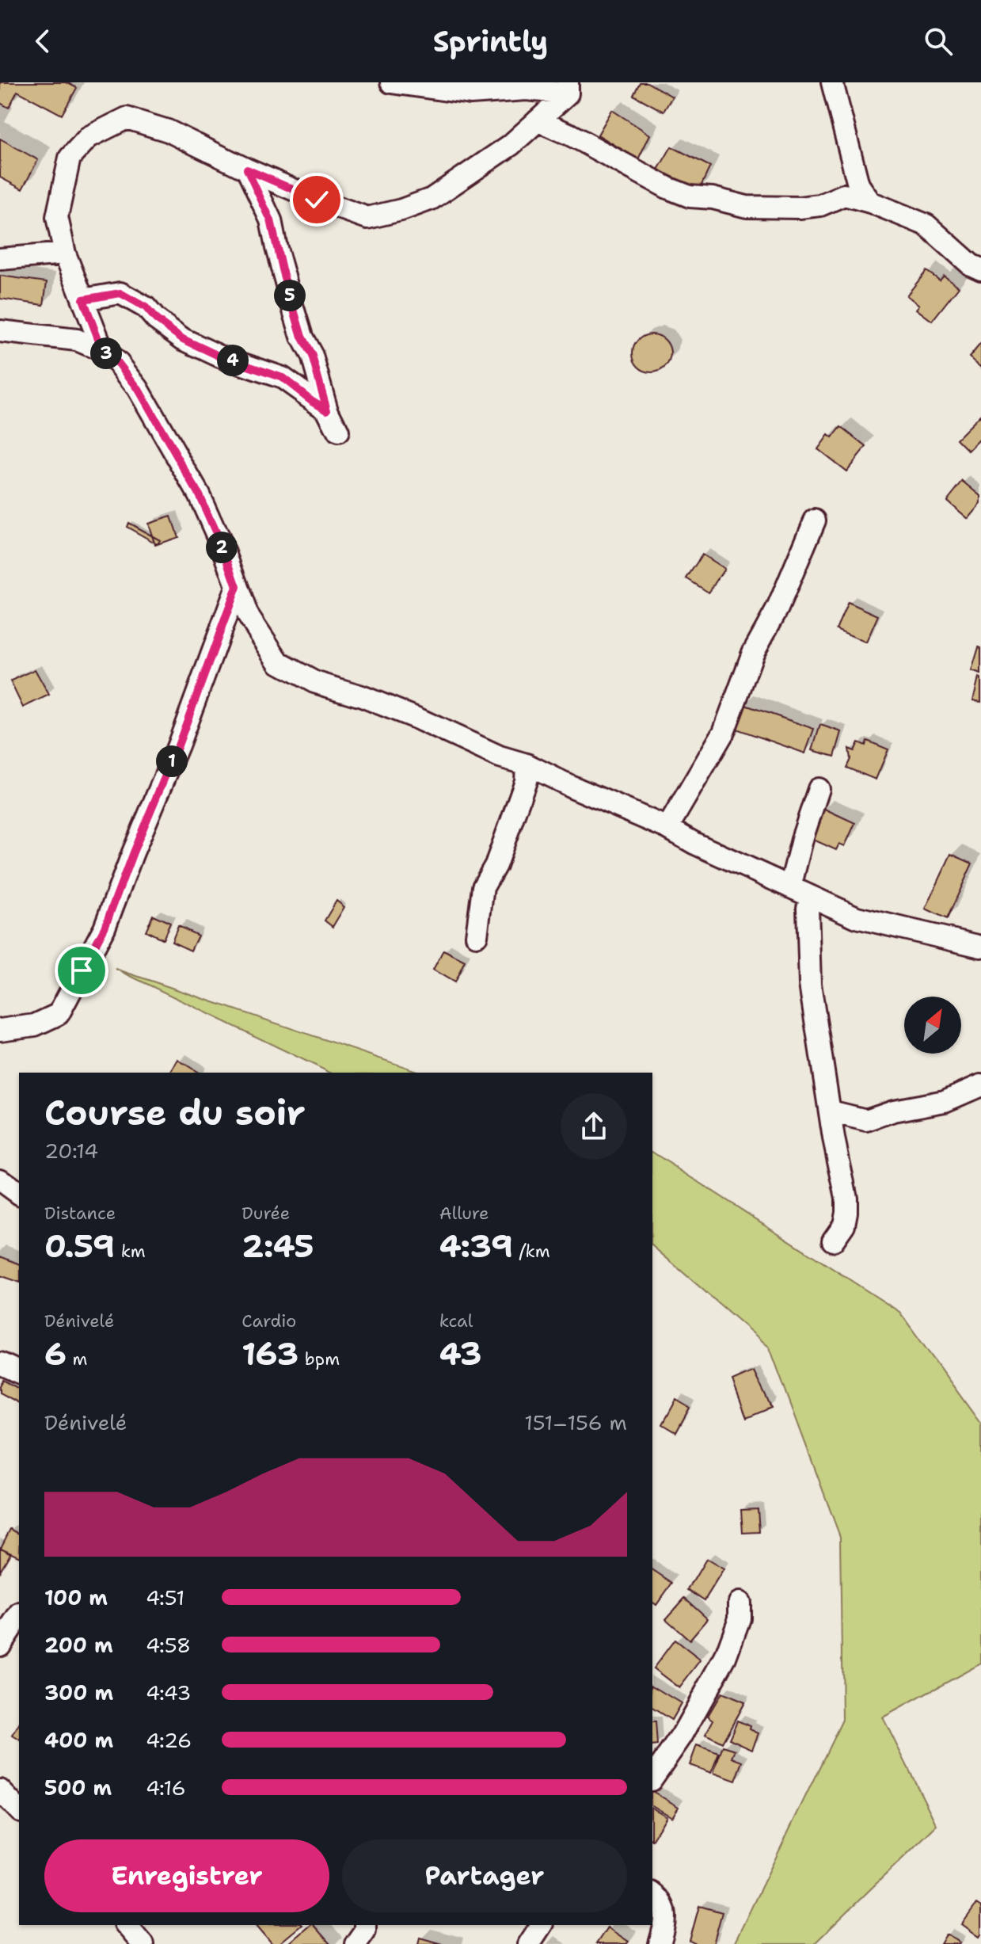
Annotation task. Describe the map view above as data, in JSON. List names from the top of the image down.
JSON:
{
  "north": "top right",
  "page": {
    "header": "Sprintly",
    "pins": [
      "5",
      "3",
      "4",
      "2",
      "1"
    ],
    "heading": ["Course du soir", "20:14"],
    "stats": [
      ["Distance", "0.59 km"],
      ["Durée", "2:45"],
      ["Allure", "4:39 /km"],
      ["Dénivelé", "6 m"],
      ["Cardio", "163 bpm"],
      ["kcal", "43"]
    ],
    "chart": ["Dénivelé", "151–156 m"],
    "list": [
      {
        "name": "100 m",
        "note": "4:51"
      },
      {
        "name": "200 m",
        "note": "4:58"
      },
      {
        "name": "300 m",
        "note": "4:43"
      },
      {
        "name": "400 m",
        "note": "4:26"
      },
      {
        "name": "500 m",
        "note": "4:16"
      }
    ],
    "buttons": ["Enregistrer", "Partager"]
  }
}
